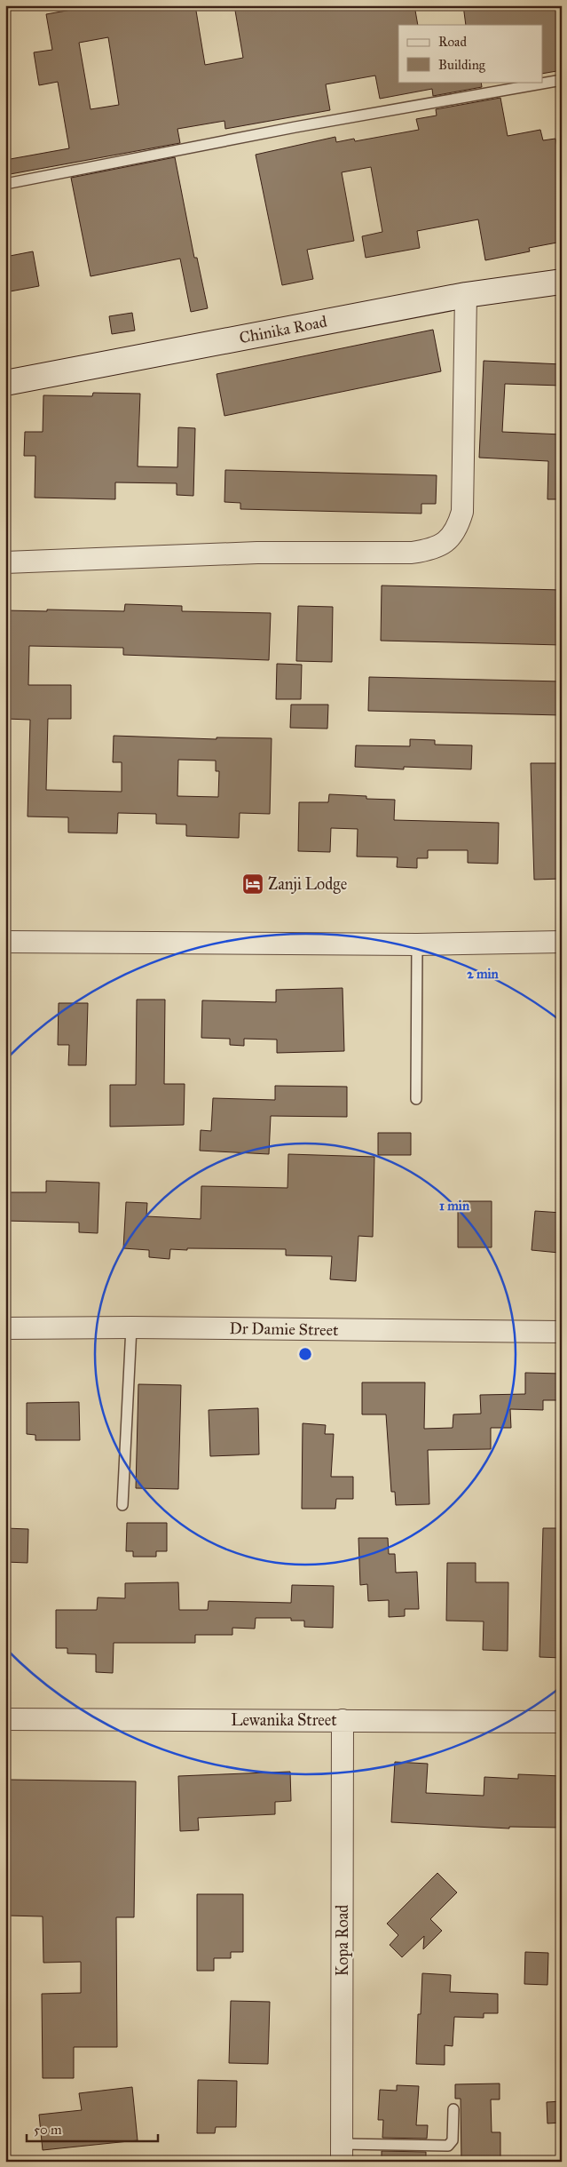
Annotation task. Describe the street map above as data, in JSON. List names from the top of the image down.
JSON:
{
  "streets": {
    "main road": ["Chinika Road"],
    "street": ["Dr Damie Street", "Lewanika Street", "Kopa Road"]
  },
  "crossings": [
    ["Lewanika Street", "Kopa Road"]
  ],
  "places": {
    "hotel": ["Zanji Lodge"]
  },
  "legend": ["Road", "Building"],
  "scale_bar": "50 m",
  "rings": ["2 min", "1 min"]
}
